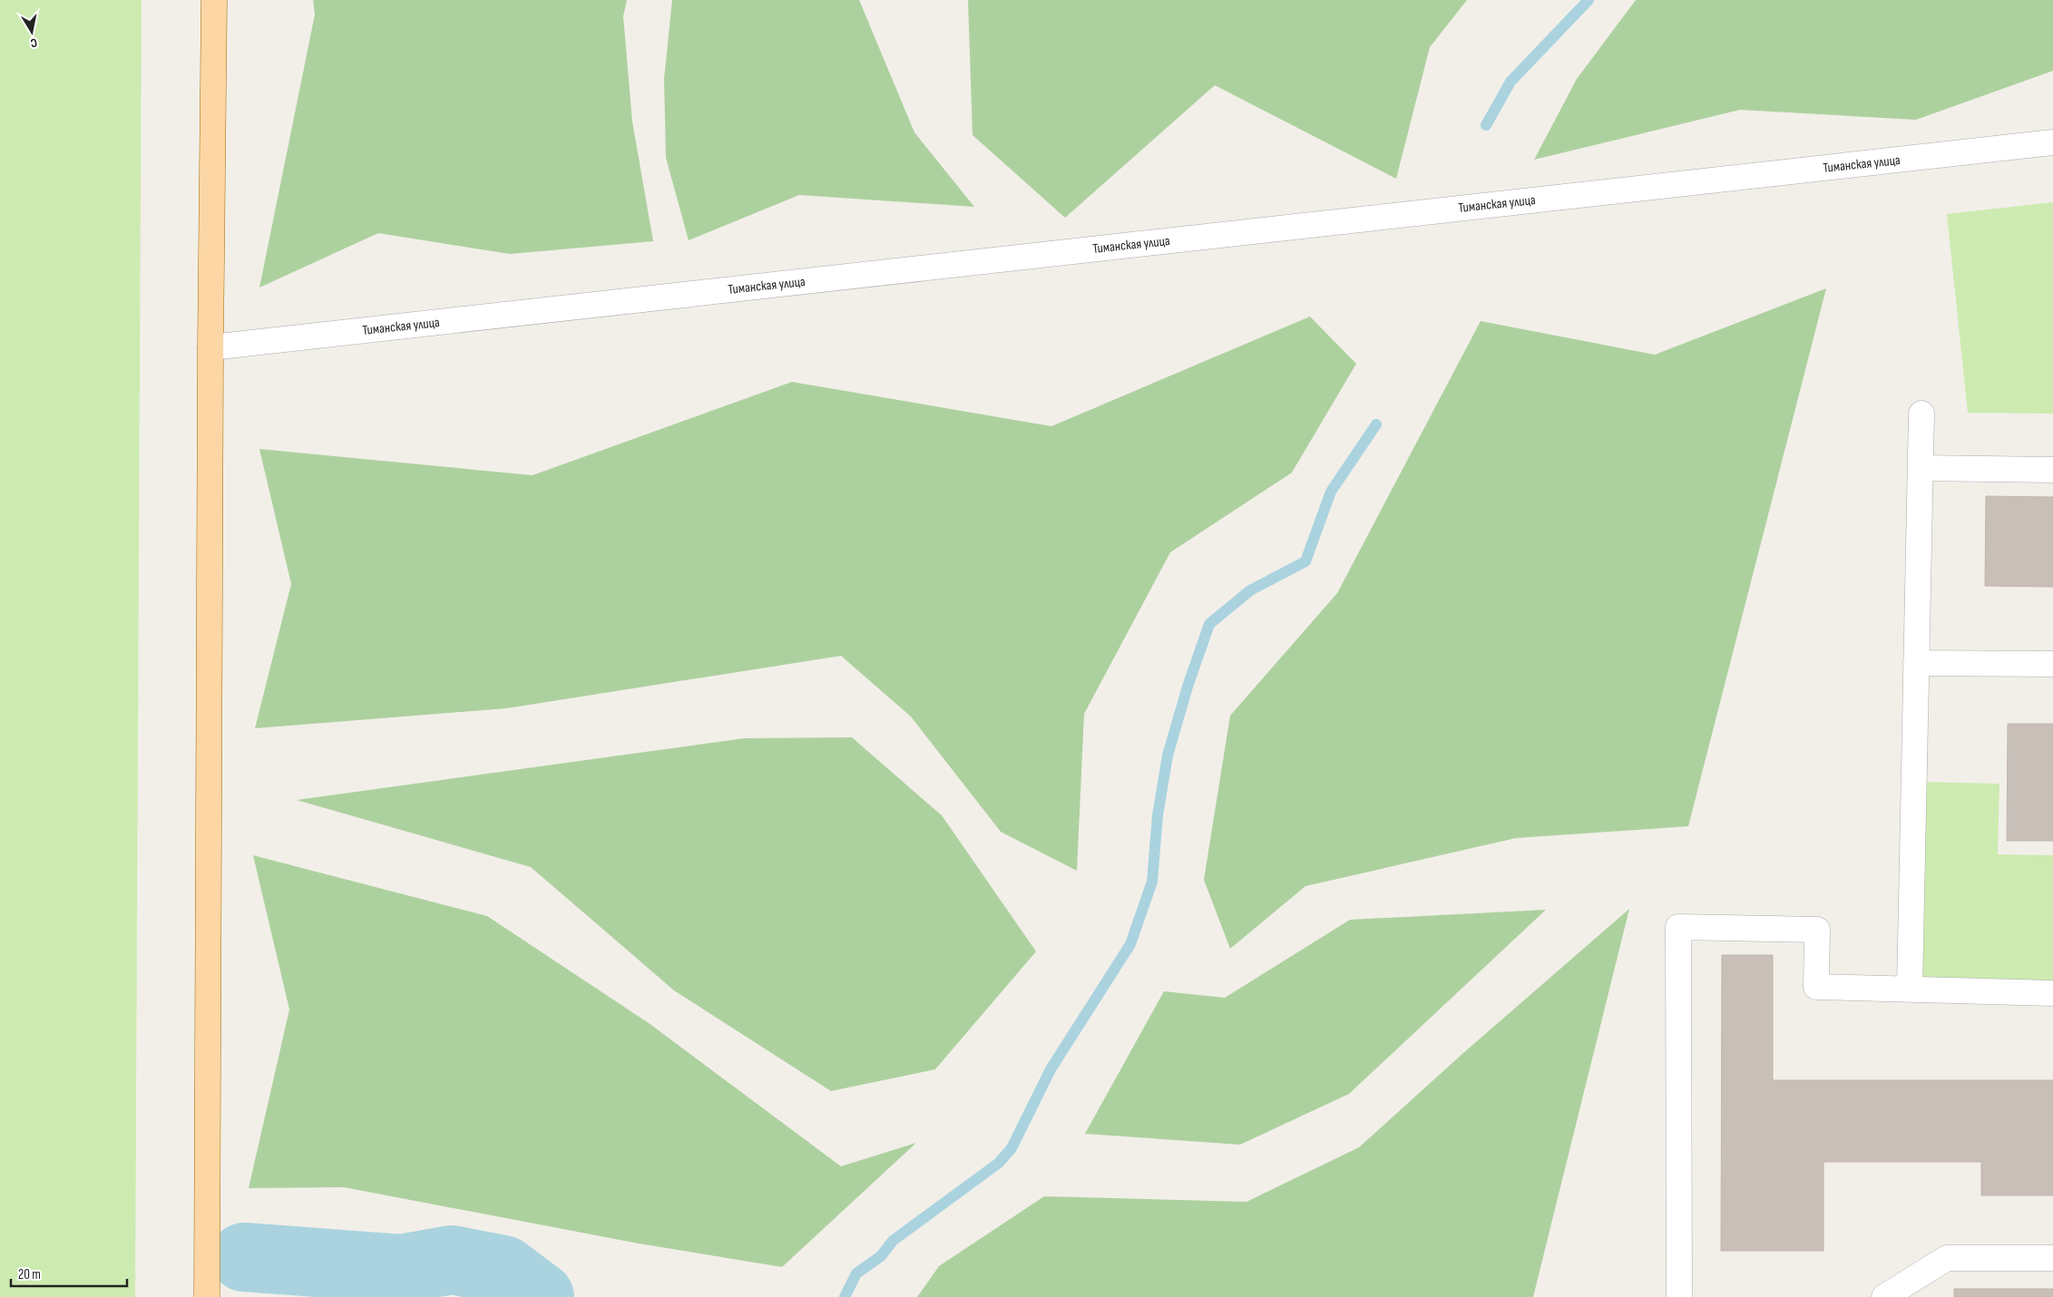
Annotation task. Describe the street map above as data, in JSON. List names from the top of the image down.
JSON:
{
  "streets": {
    "street": ["Тиманская улица"]
  },
  "scale_bar": "20 m",
  "north": "bottom"
}
